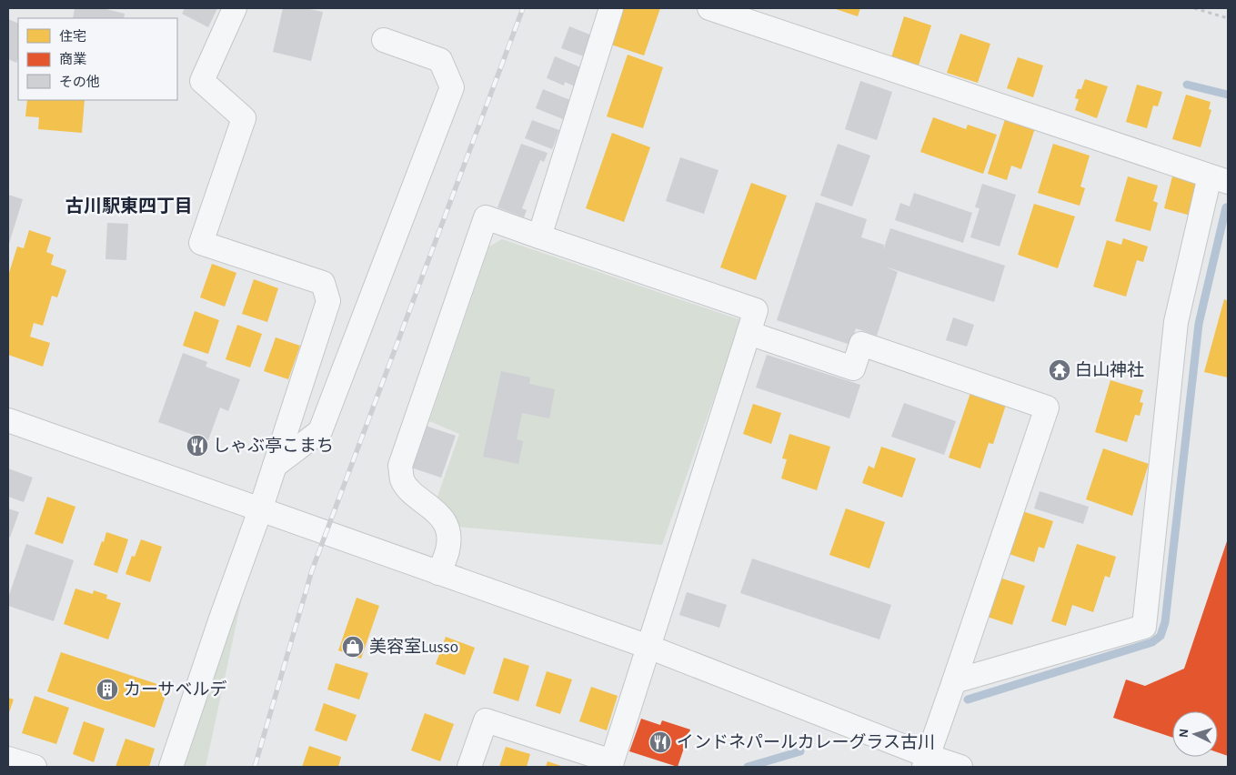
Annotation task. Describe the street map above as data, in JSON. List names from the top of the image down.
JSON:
{
  "districts": ["古川駅東四丁目"],
  "places": {
    "temple": ["白山神社"],
    "restaurant": ["しゃぶ亭こまち", "インドネパールカレーグラス古川"],
    "shop": ["美容室Lusso"],
    "building": ["カーサベルデ"]
  },
  "legend": ["住宅", "商業", "その他"],
  "north": "left"
}
